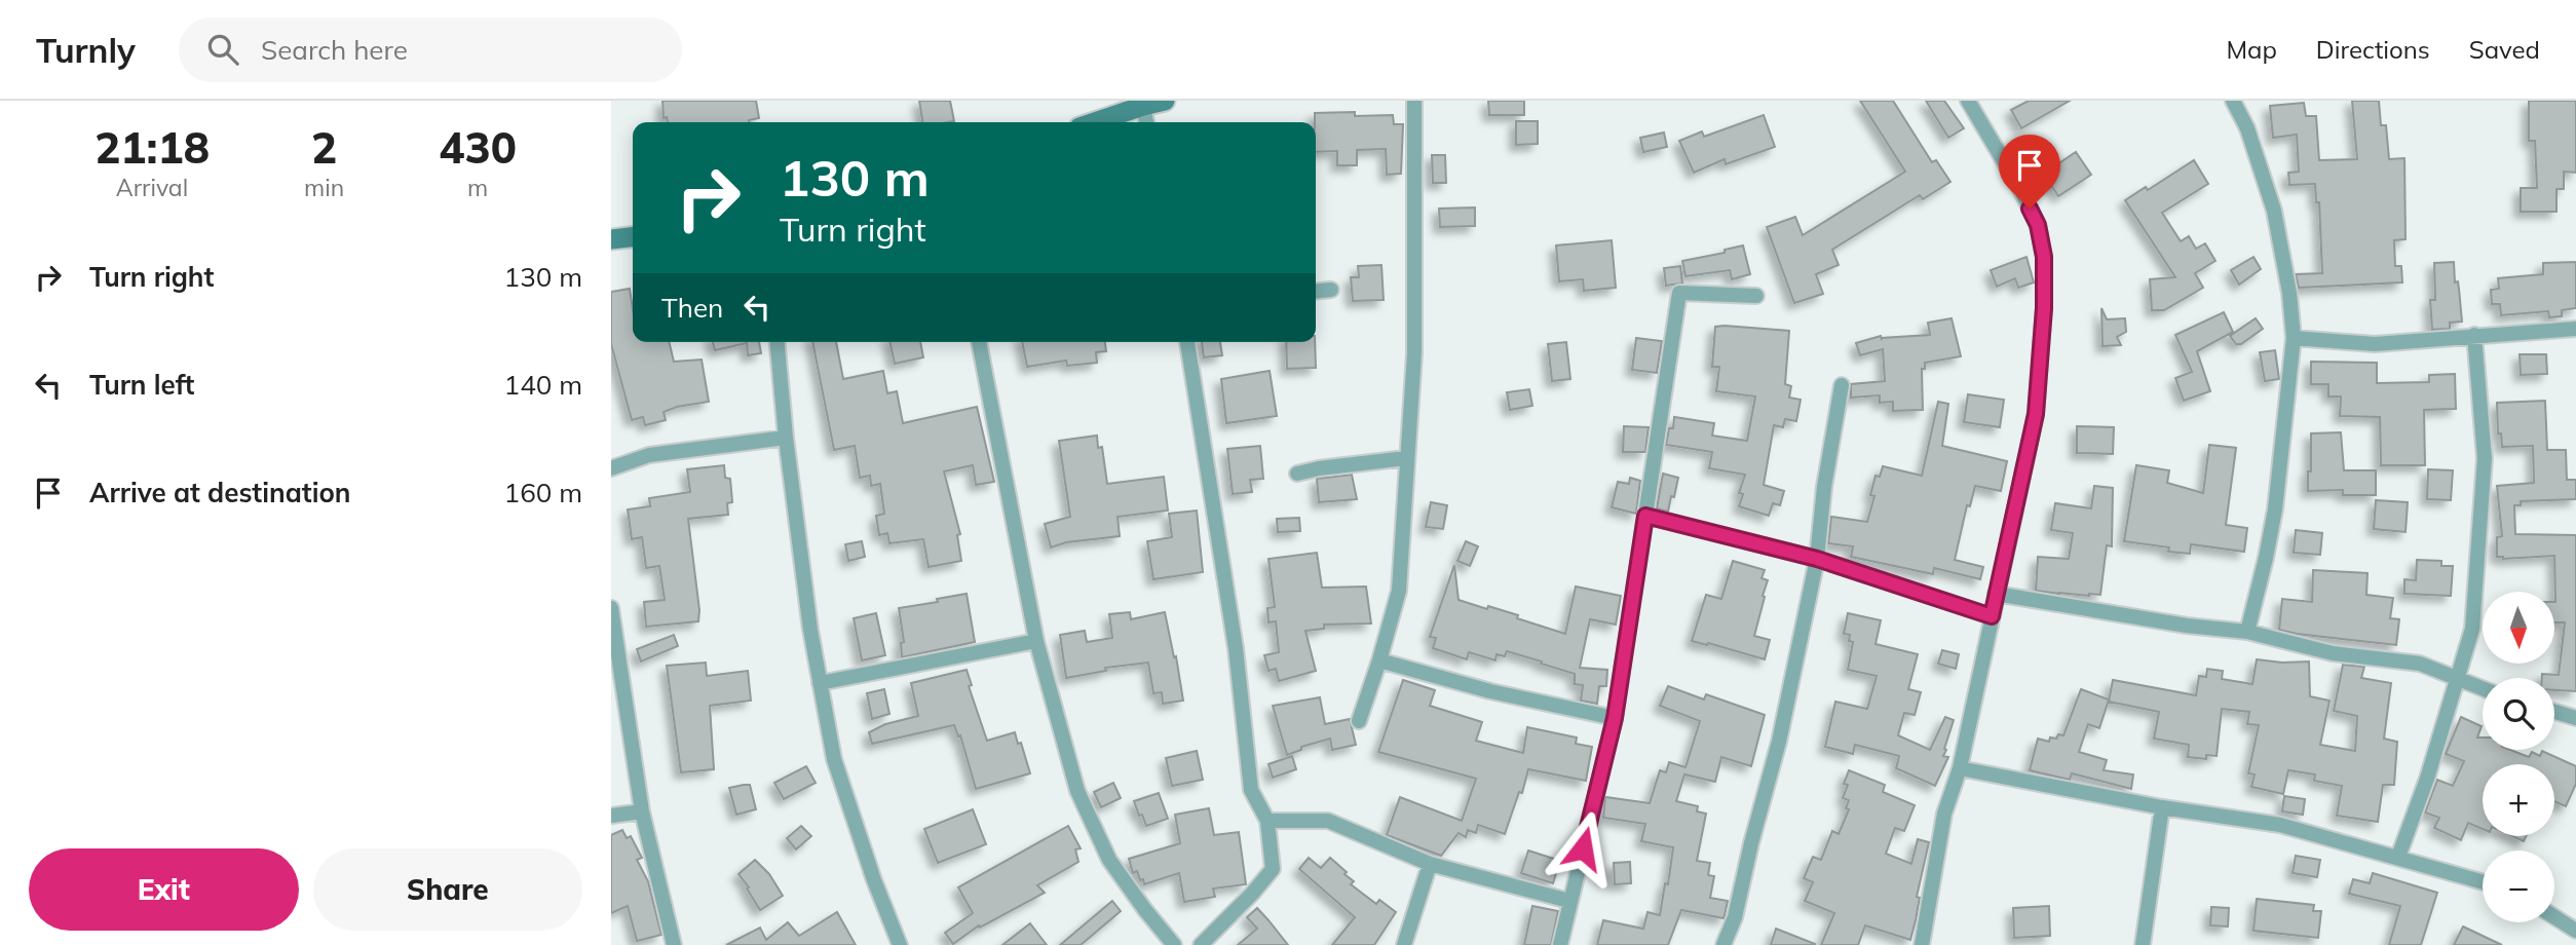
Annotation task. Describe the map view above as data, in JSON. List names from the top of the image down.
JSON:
{
  "north": "bottom",
  "page": {
    "header": "Turnly",
    "search": "Search here",
    "nav": ["Map", "Directions", "Saved"],
    "eta": [
      "21:18",
      "Arrival",
      "2",
      "min",
      "430",
      "m"
    ],
    "turn": ["130 m", "Turn right"],
    "list": [
      {
        "name": "Turn right",
        "value": "130 m"
      },
      {
        "name": "Turn left",
        "value": "140 m"
      },
      {
        "name": "Arrive at destination",
        "value": "160 m"
      }
    ],
    "then": "Then",
    "map_buttons": ["+", "−"],
    "buttons": ["Exit", "Share"]
  }
}
